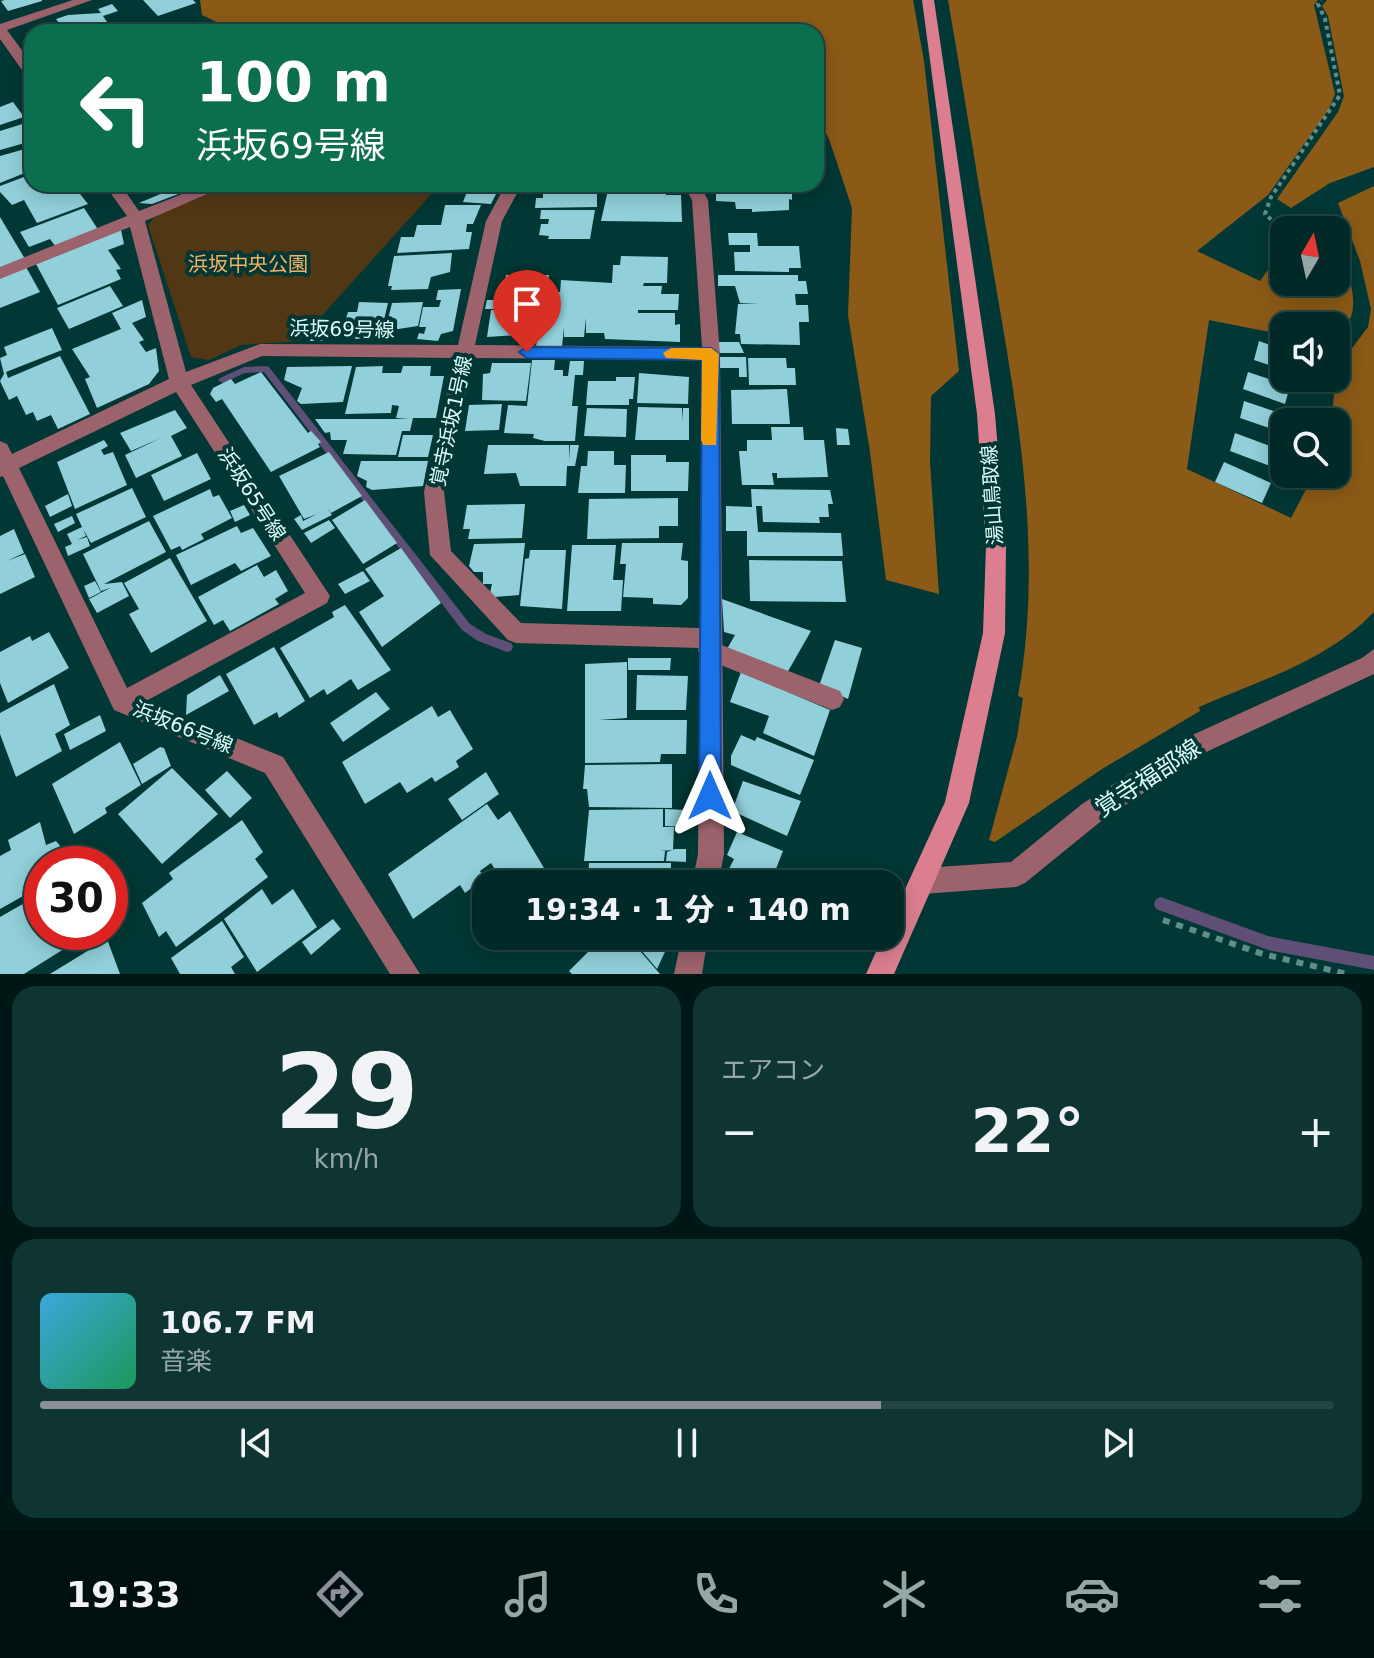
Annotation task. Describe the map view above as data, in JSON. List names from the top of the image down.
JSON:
{
  "streets": {
    "main road": ["湯山鳥取線"],
    "street": [
      "浜坂69号線",
      "覚寺浜坂1号線",
      "浜坂65号線",
      "浜坂66号線",
      "覚寺福部線"
    ]
  },
  "crossings": [
    ["浜坂69号線", "覚寺浜坂1号線"],
    ["浜坂69号線", "浜坂65号線"],
    ["浜坂69号線", "浜坂66号線"],
    ["浜坂65号線", "浜坂66号線"],
    ["湯山鳥取線", "覚寺福部線"]
  ],
  "parks": ["浜坂中央公園"],
  "north": "top",
  "page": {
    "turn": ["100 m", "浜坂69号線"],
    "limit": "30",
    "trip": "19:34 · 1 分 · 140 m",
    "tile": [
      ["29", "km/h"],
      "エアコン"
    ],
    "heat": ["−", "22°", "+"],
    "song": ["106.7 FM", "音楽"],
    "tabs": "19:33"
  }
}
